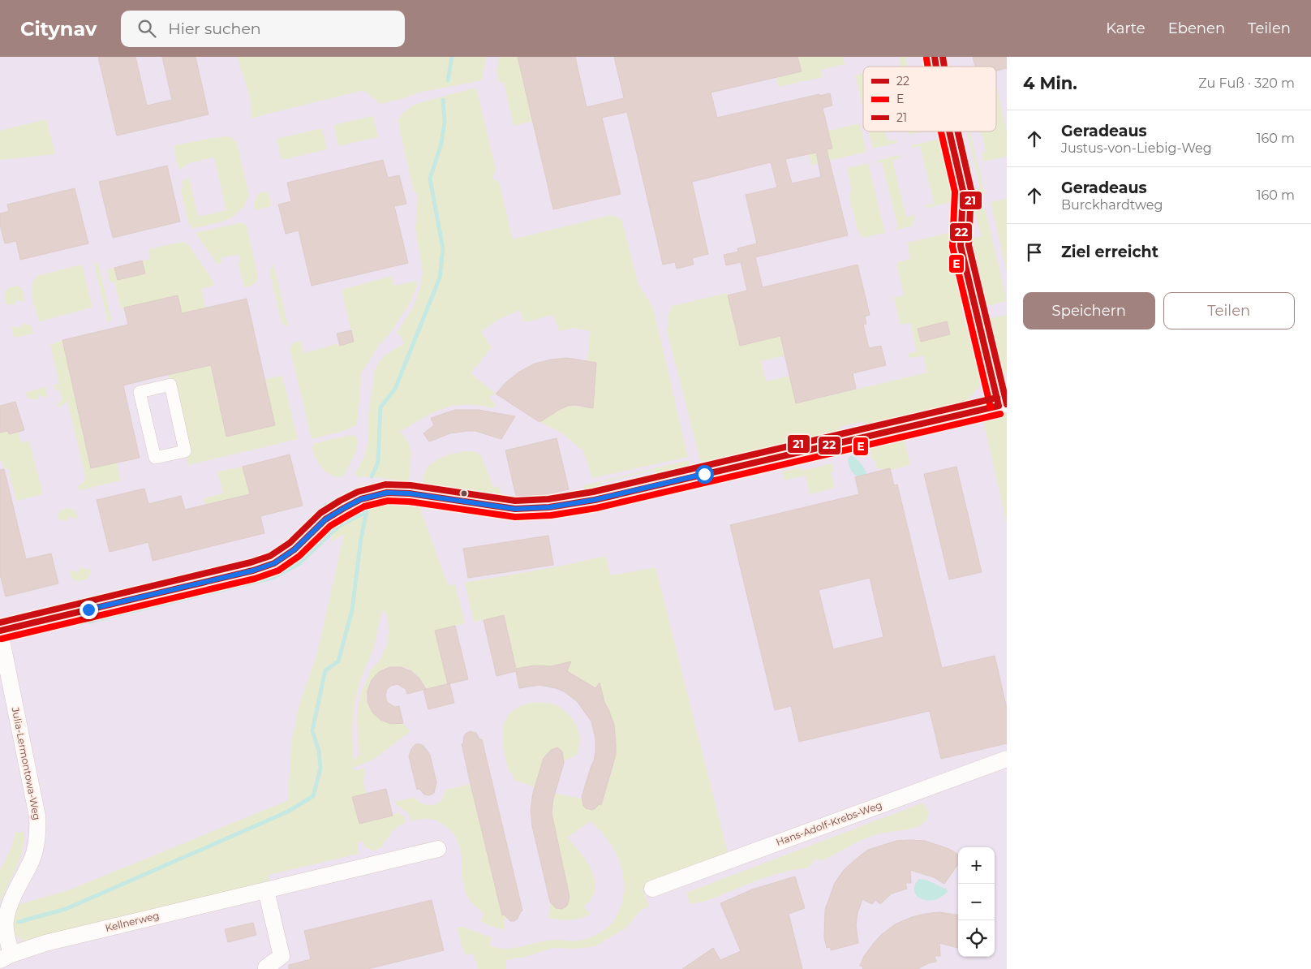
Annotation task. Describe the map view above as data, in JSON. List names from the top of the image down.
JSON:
{
  "streets": {
    "street": ["Julia-Lermontowa-Weg", "Hans-Adolf-Krebs-Weg", "Kellnerweg"]
  },
  "crossings": [
    ["Julia-Lermontowa-Weg", "Kellnerweg"]
  ],
  "lines": ["transit line 22", "transit line 21", "transit line E"],
  "legend": ["22", "E", "21"],
  "page": {
    "header": "Citynav",
    "search": "Hier suchen",
    "nav": ["Karte", "Ebenen", "Teilen"],
    "heading": ["4 Min.", "Zu Fuß · 320 m"],
    "list": [
      ["Geradeaus", "Justus-von-Liebig-Weg", "160 m"],
      ["Geradeaus", "Burckhardtweg", "160 m"],
      "Ziel erreicht"
    ],
    "buttons": ["Speichern", "Teilen"],
    "map_buttons": ["+", "−"]
  }
}
